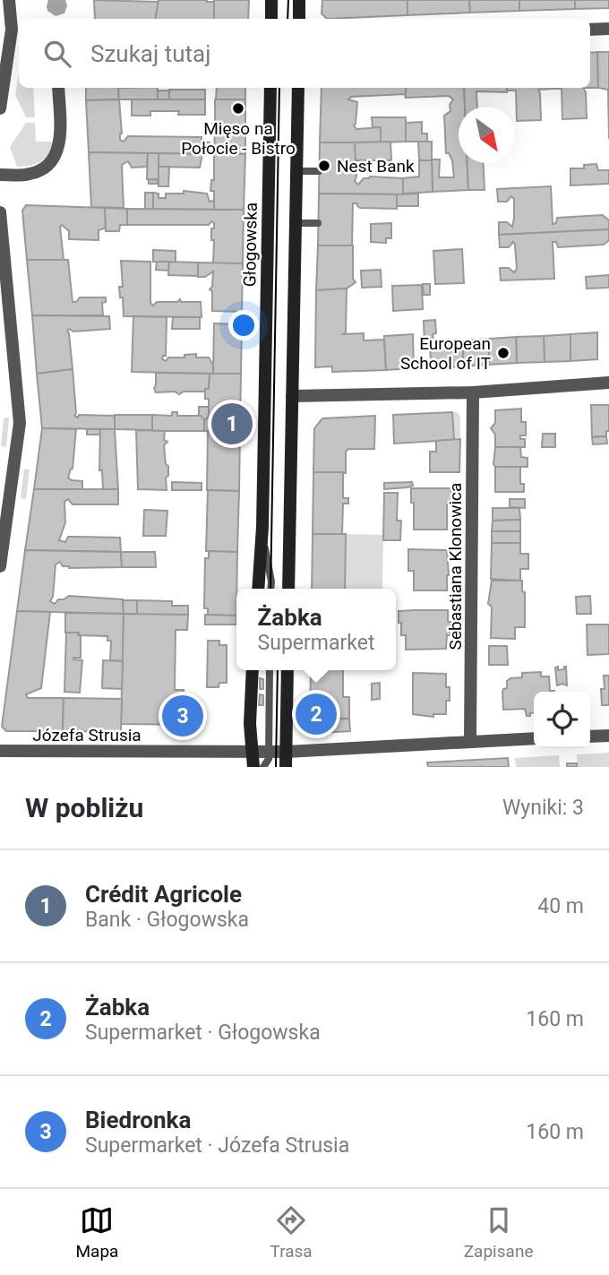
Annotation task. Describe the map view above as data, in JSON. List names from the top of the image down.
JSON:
{
  "streets": {
    "street": ["Głogowska", "Sebastiana Klonowica", "Józefa Strusia"]
  },
  "crossings": [
    ["Sebastiana Klonowica", "Józefa Strusia"]
  ],
  "places": ["Mięso na Połocie - Bistro", "Nest Bank", "European School of IT"],
  "north": "bottom right",
  "page": {
    "search": "Szukaj tutaj",
    "pins": ["1", "2", "3"],
    "popup": ["Żabka", "Supermarket"],
    "heading": ["W pobliżu", "Wyniki: 3"],
    "list": [
      {
        "mark": "1",
        "name": "Crédit Agricole",
        "note": "Bank · Głogowska",
        "value": "40 m"
      },
      {
        "mark": "2",
        "name": "Żabka",
        "note": "Supermarket · Głogowska",
        "value": "160 m"
      },
      {
        "mark": "3",
        "name": "Biedronka",
        "note": "Supermarket · Józefa Strusia",
        "value": "160 m"
      }
    ],
    "nav": ["Mapa", "Trasa", "Zapisane"]
  }
}
